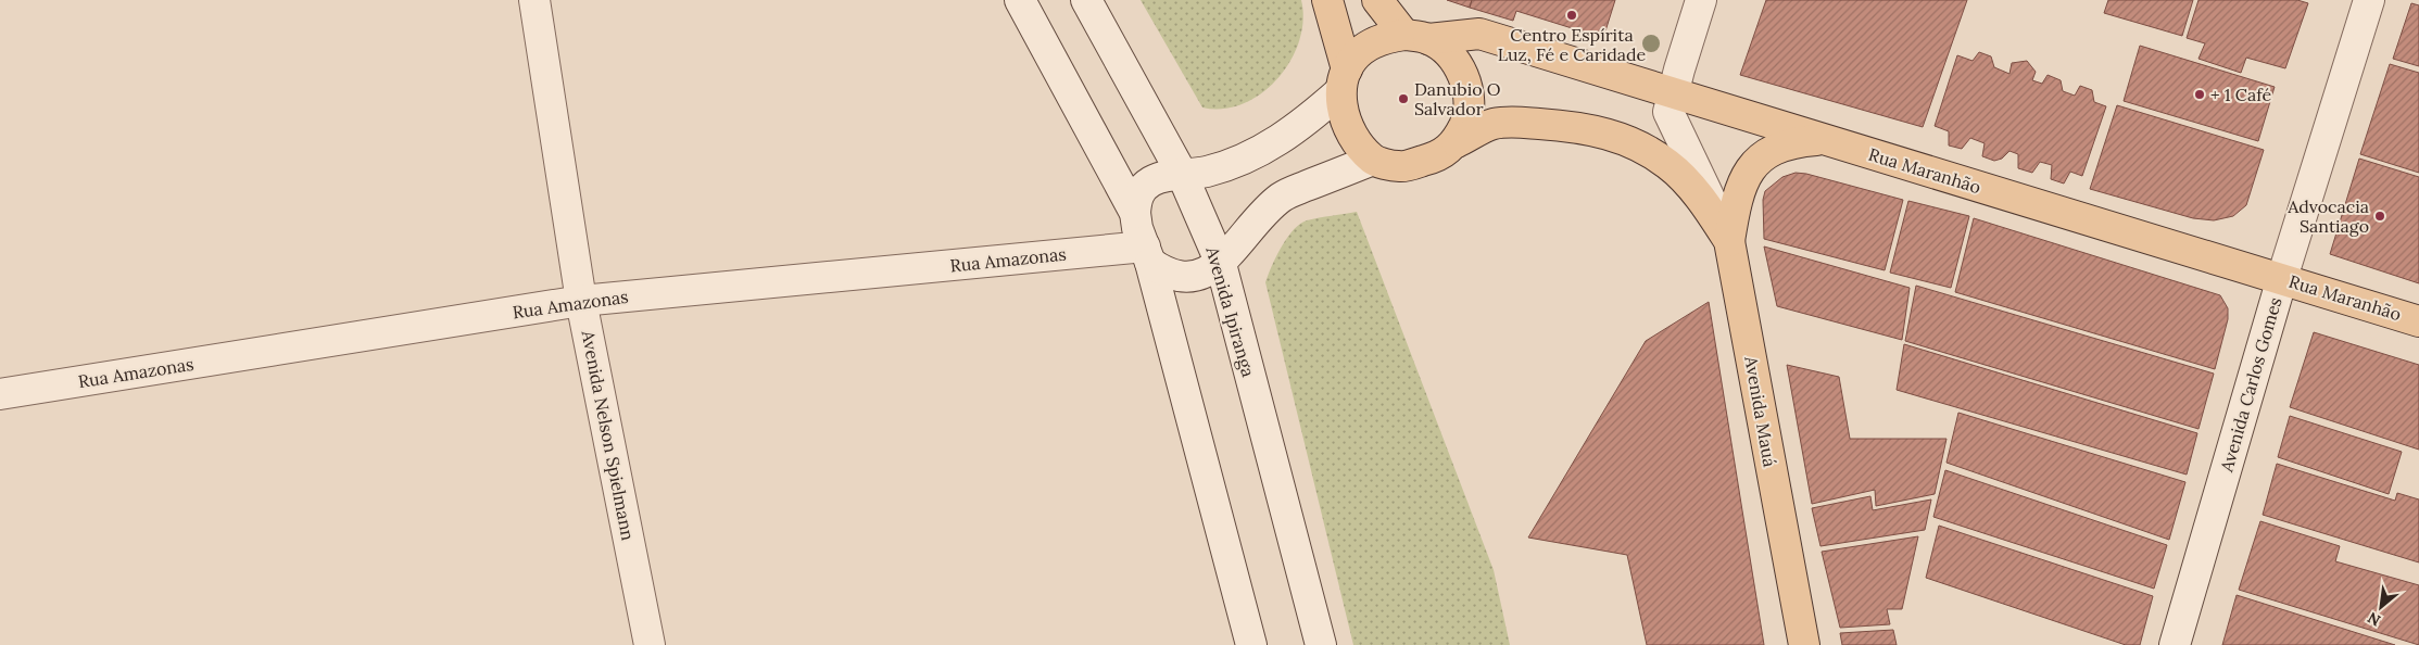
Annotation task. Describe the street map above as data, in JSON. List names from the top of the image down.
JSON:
{
  "streets": {
    "main road": ["Rua Maranhão", "Avenida Mauá"],
    "street": [
      "Rua Amazonas",
      "Avenida Ipiranga",
      "Avenida Carlos Gomes",
      "Avenida Nelson Spielmann"
    ]
  },
  "crossings": [
    ["Rua Maranhão", "Avenida Carlos Gomes"],
    ["Rua Maranhão", "Avenida Mauá"],
    ["Rua Amazonas", "Avenida Nelson Spielmann"]
  ],
  "places": [
    "Centro Espírita Luz, Fé e Caridade",
    "+ 1 Café",
    "Danubio O Salvador",
    "Advocacia Santiago"
  ],
  "north": "bottom left"
}
